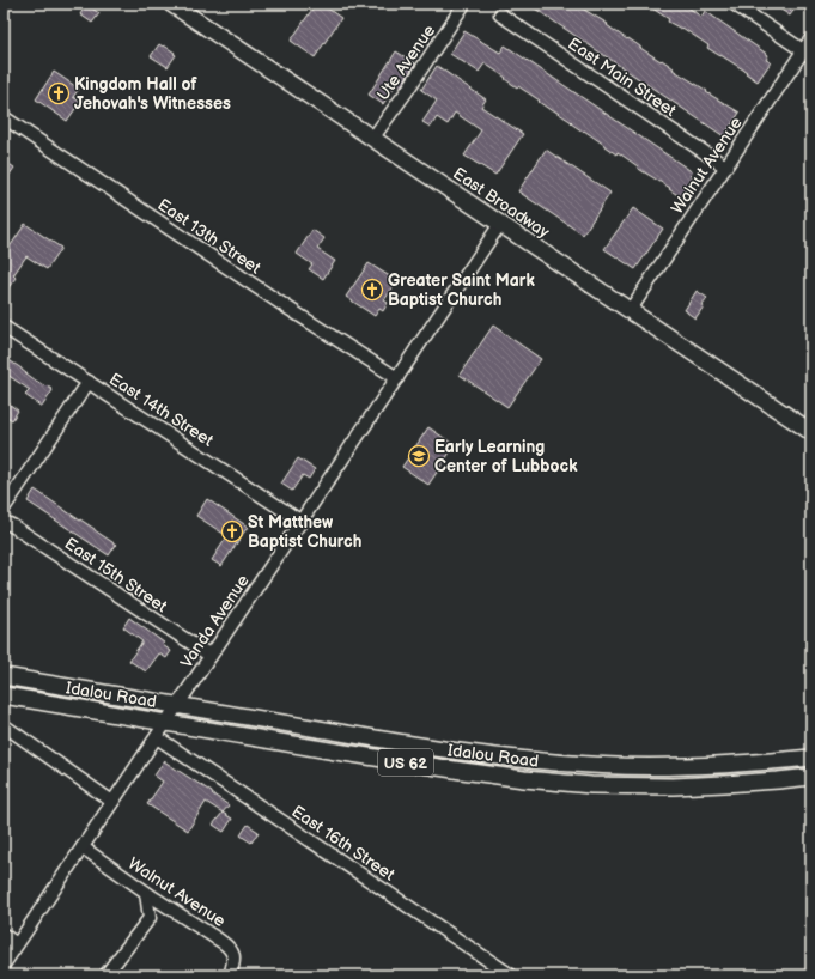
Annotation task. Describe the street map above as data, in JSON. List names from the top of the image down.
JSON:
{
  "streets": {
    "main road": ["East Broadway", "Idalou Road", "US 62"],
    "street": [
      "Ute Avenue",
      "East Main Street",
      "Walnut Avenue",
      "East 13th Street",
      "East 14th Street",
      "East 15th Street",
      "Vanda Avenue",
      "East 16th Street"
    ]
  },
  "crossings": [
    ["Ute Avenue", "East Broadway"],
    ["East Main Street", "Walnut Avenue"],
    ["Walnut Avenue", "East Broadway"],
    ["Walnut Avenue", "Vanda Avenue"],
    ["East Broadway", "Vanda Avenue"],
    ["East 13th Street", "Vanda Avenue"],
    ["East 14th Street", "Vanda Avenue"],
    ["East 15th Street", "Vanda Avenue"],
    ["Vanda Avenue", "Idalou Road"],
    ["Vanda Avenue", "East 16th Street"]
  ],
  "places": {
    "church": ["Kingdom Hall of Jehovah's Witnesses", "Greater Saint Mark Baptist Church", "St Matthew Baptist Church"],
    "school or university": ["Early Learning Center of Lubbock"]
  }
}
